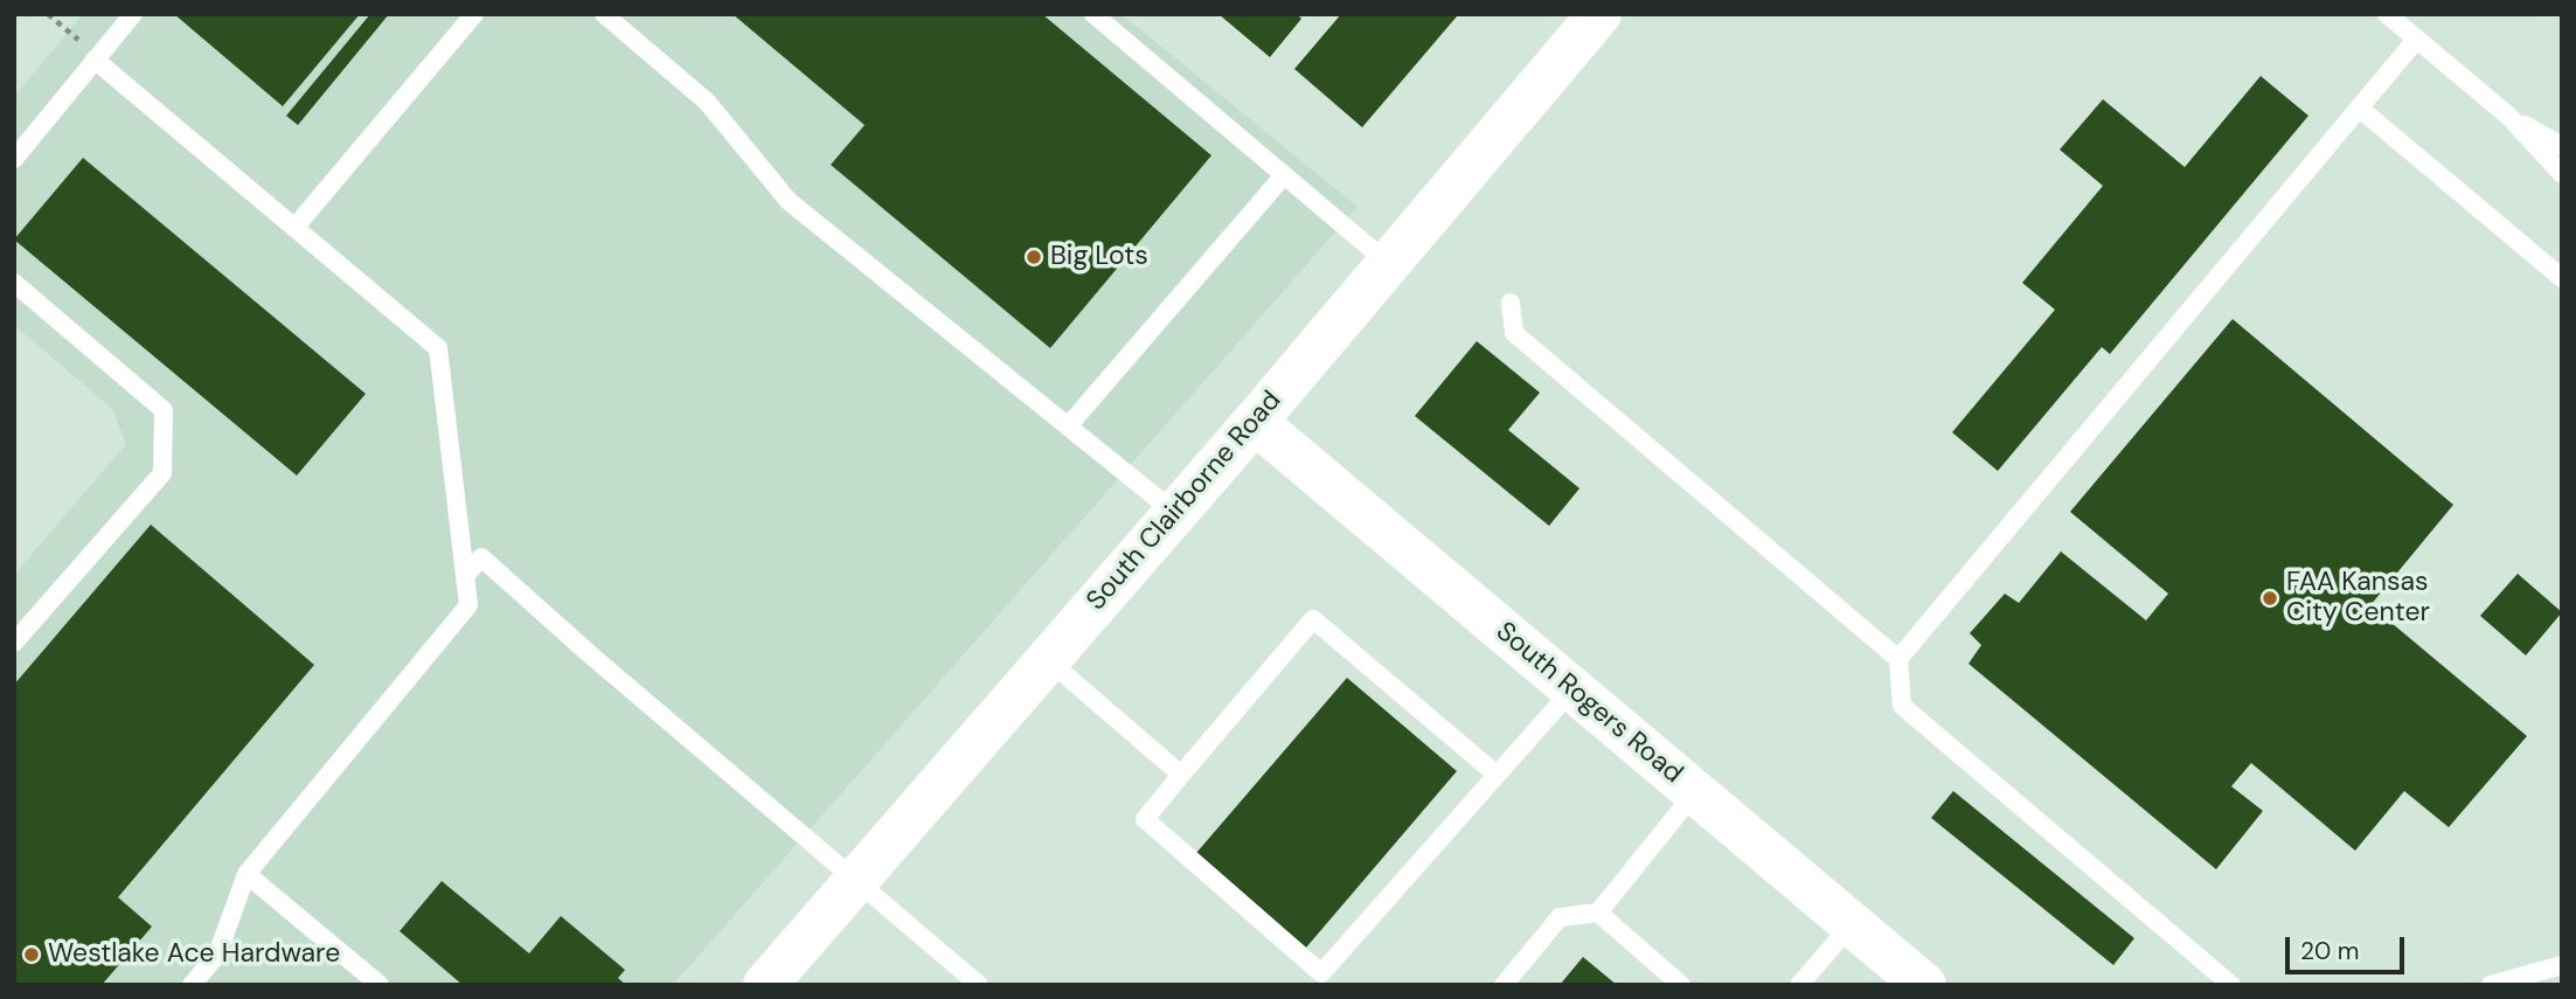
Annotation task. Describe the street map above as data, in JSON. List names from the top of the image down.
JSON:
{
  "streets": {
    "main road": ["South Clairborne Road", "South Rogers Road"]
  },
  "crossings": [
    ["South Clairborne Road", "South Rogers Road"]
  ],
  "places": ["Big Lots", "FAA Kansas City Center", "Westlake Ace Hardware"],
  "scale_bar": "20 m"
}
